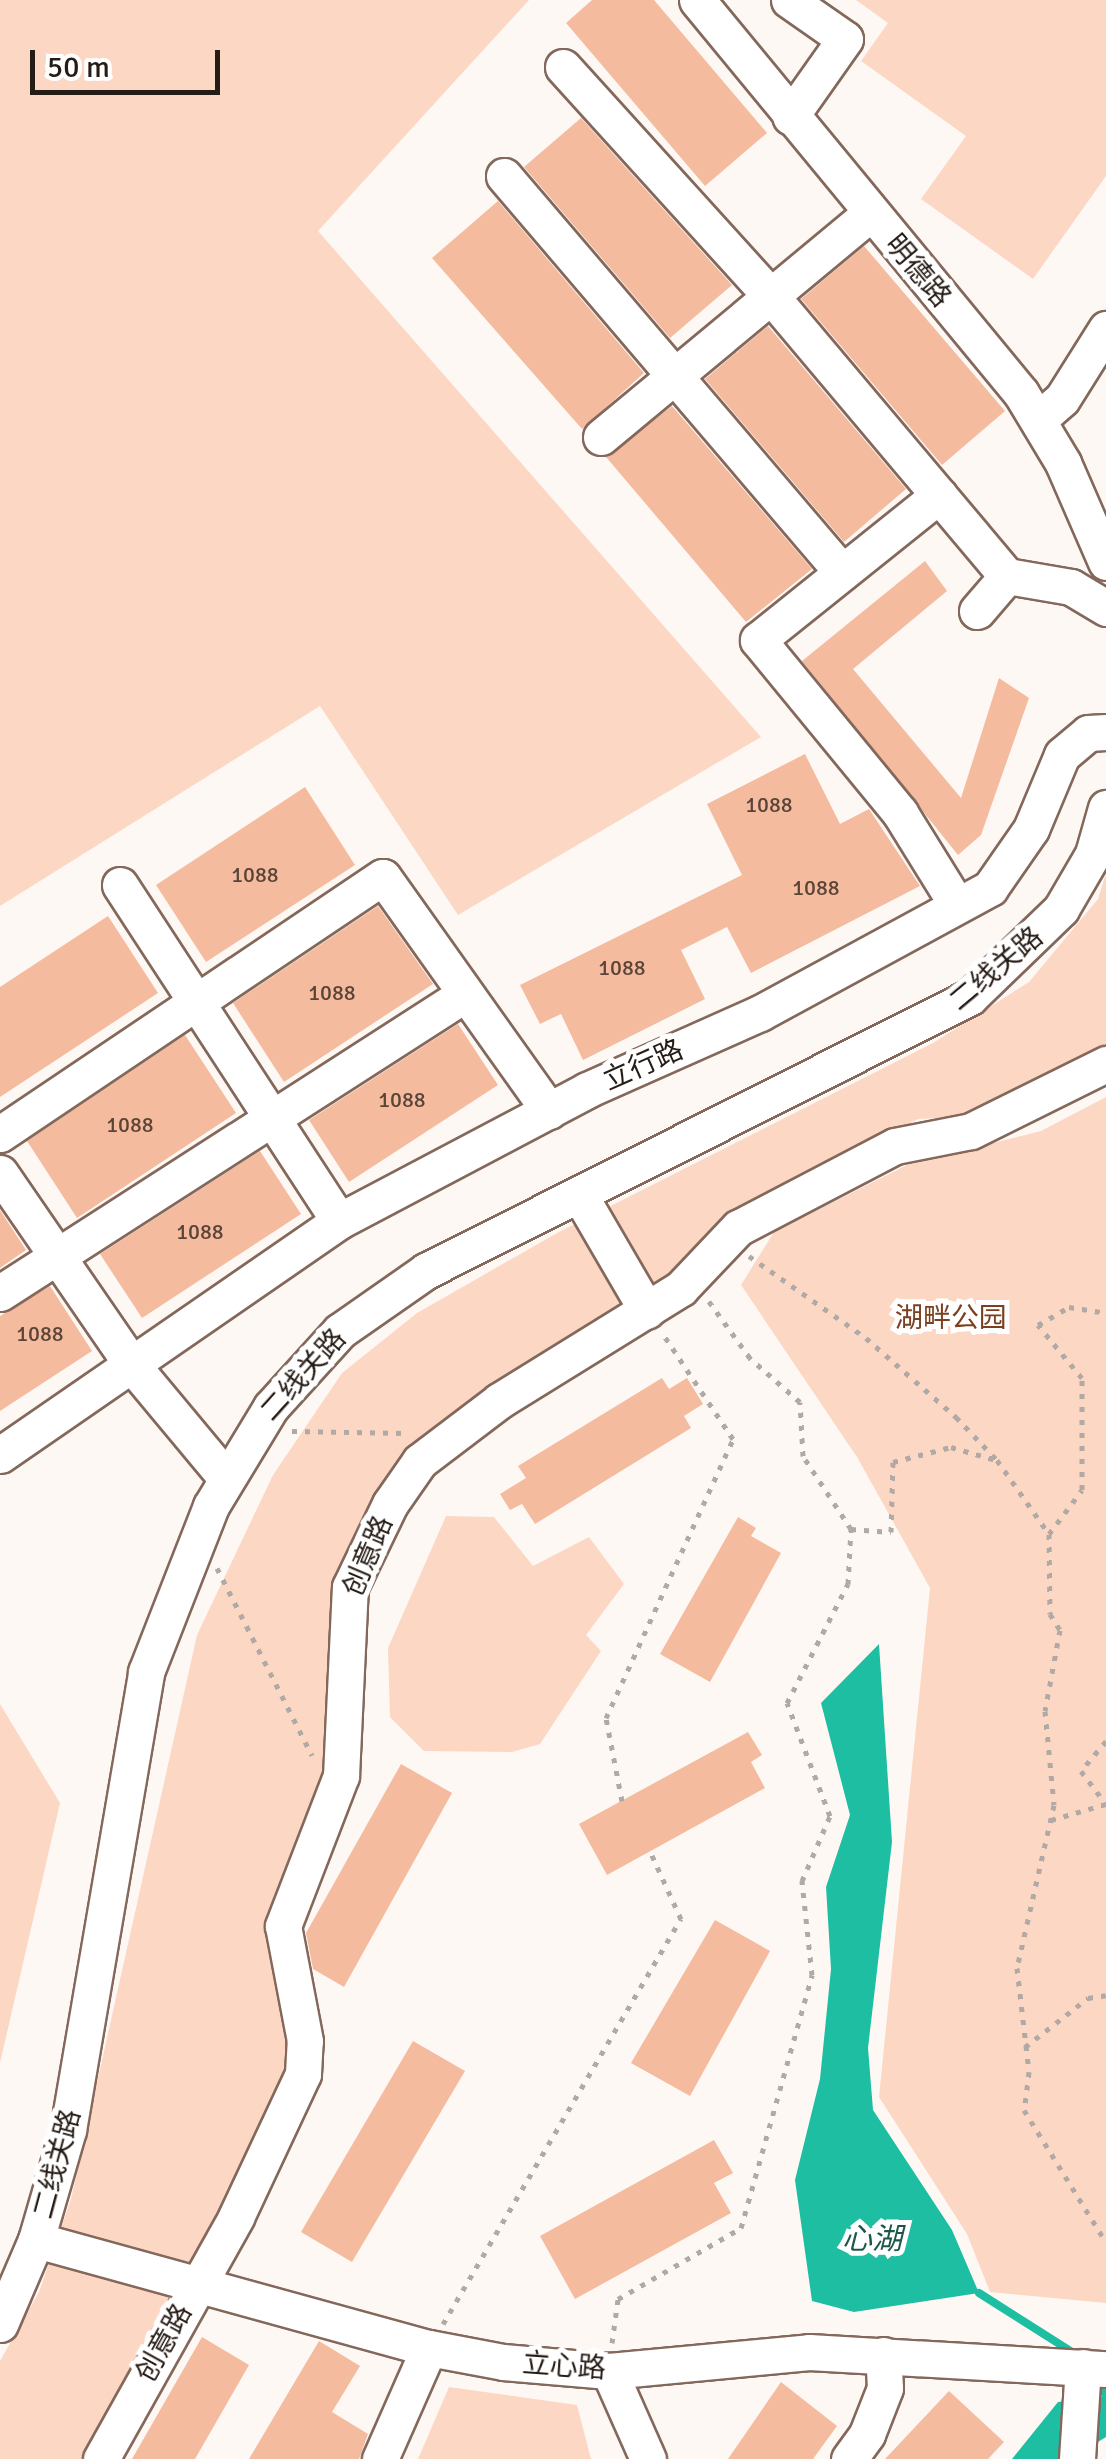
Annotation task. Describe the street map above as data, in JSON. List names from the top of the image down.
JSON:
{
  "streets": {
    "street": [
      "明德路",
      "二线关路",
      "立行路",
      "创意路",
      "立心路"
    ]
  },
  "crossings": [
    ["二线关路", "立心路"],
    ["创意路", "立心路"]
  ],
  "water": ["心湖"],
  "parks": ["湖畔公园"],
  "house_numbers": [
    "1088",
    "1088",
    "1088",
    "1088",
    "1088",
    "1088",
    "1088",
    "1088",
    "1088"
  ],
  "scale_bar": "50 m"
}
